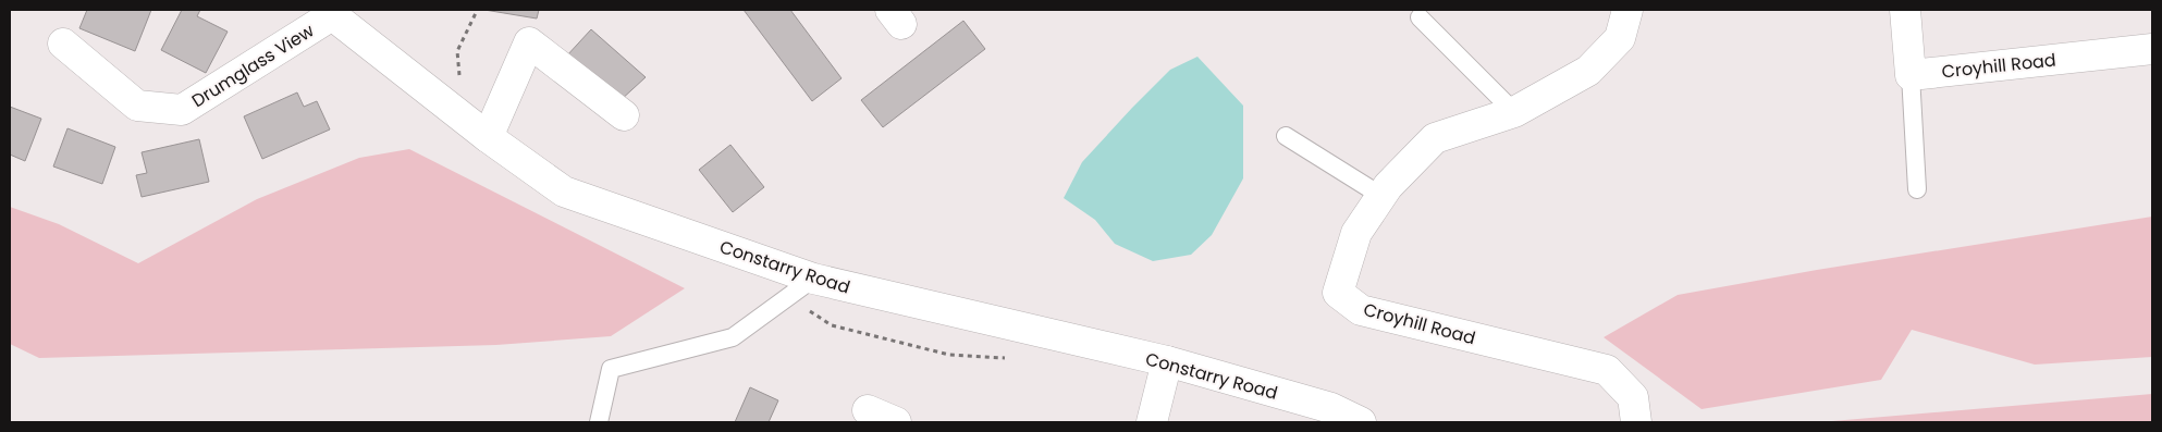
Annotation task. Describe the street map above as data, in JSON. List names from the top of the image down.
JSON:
{
  "streets": {
    "street": ["Drumglass View", "Croyhill Road", "Constarry Road"]
  },
  "crossings": [
    ["Drumglass View", "Constarry Road"]
  ]
}
